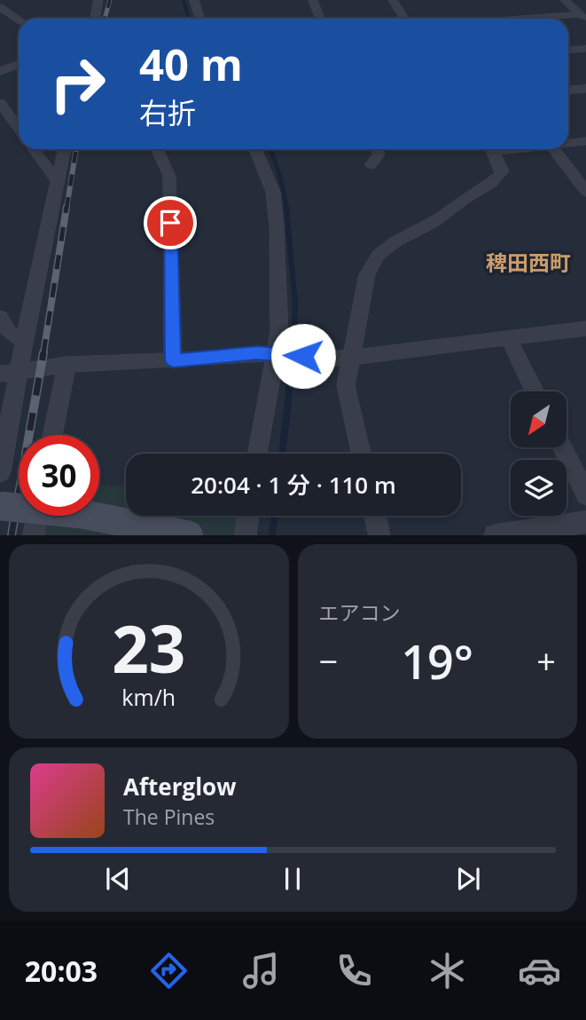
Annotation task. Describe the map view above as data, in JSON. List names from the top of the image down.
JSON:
{
  "districts": ["稗田西町"],
  "north": "bottom left",
  "page": {
    "turn": ["40 m", "右折"],
    "limit": "30",
    "trip": "20:04 · 1 分 · 110 m",
    "tile": "エアコン",
    "heat": ["−", "19°", "+"],
    "song": ["Afterglow", "The Pines"],
    "tabs": "20:03",
    "gauge": ["23", "km/h"]
  }
}
